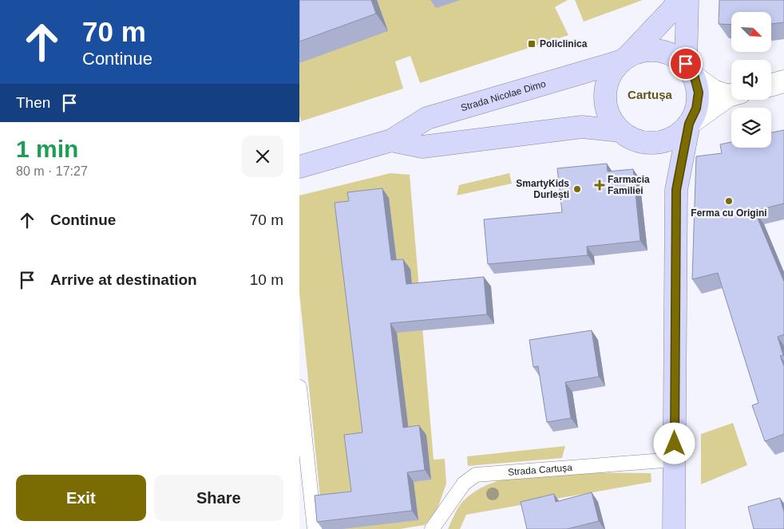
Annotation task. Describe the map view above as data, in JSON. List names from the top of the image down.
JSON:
{
  "streets": {
    "street": ["Strada Nicolae Dimo"],
    "lane": ["Strada Cartușa"]
  },
  "districts": ["Cartușa"],
  "places": {
    "transit": ["Policlinica"],
    "health": ["Farmacia Familiei"],
    "other": ["SmartyKids Durlești", "Ferma cu Origini"]
  },
  "north": "bottom right",
  "page": {
    "turn": ["70 m", "Continue"],
    "then": "Then",
    "heading": ["1 min", "80 m · 17:27"],
    "list": [
      {
        "name": "Continue",
        "value": "70 m"
      },
      {
        "name": "Arrive at destination",
        "value": "10 m"
      }
    ],
    "buttons": ["Exit", "Share"]
  }
}
